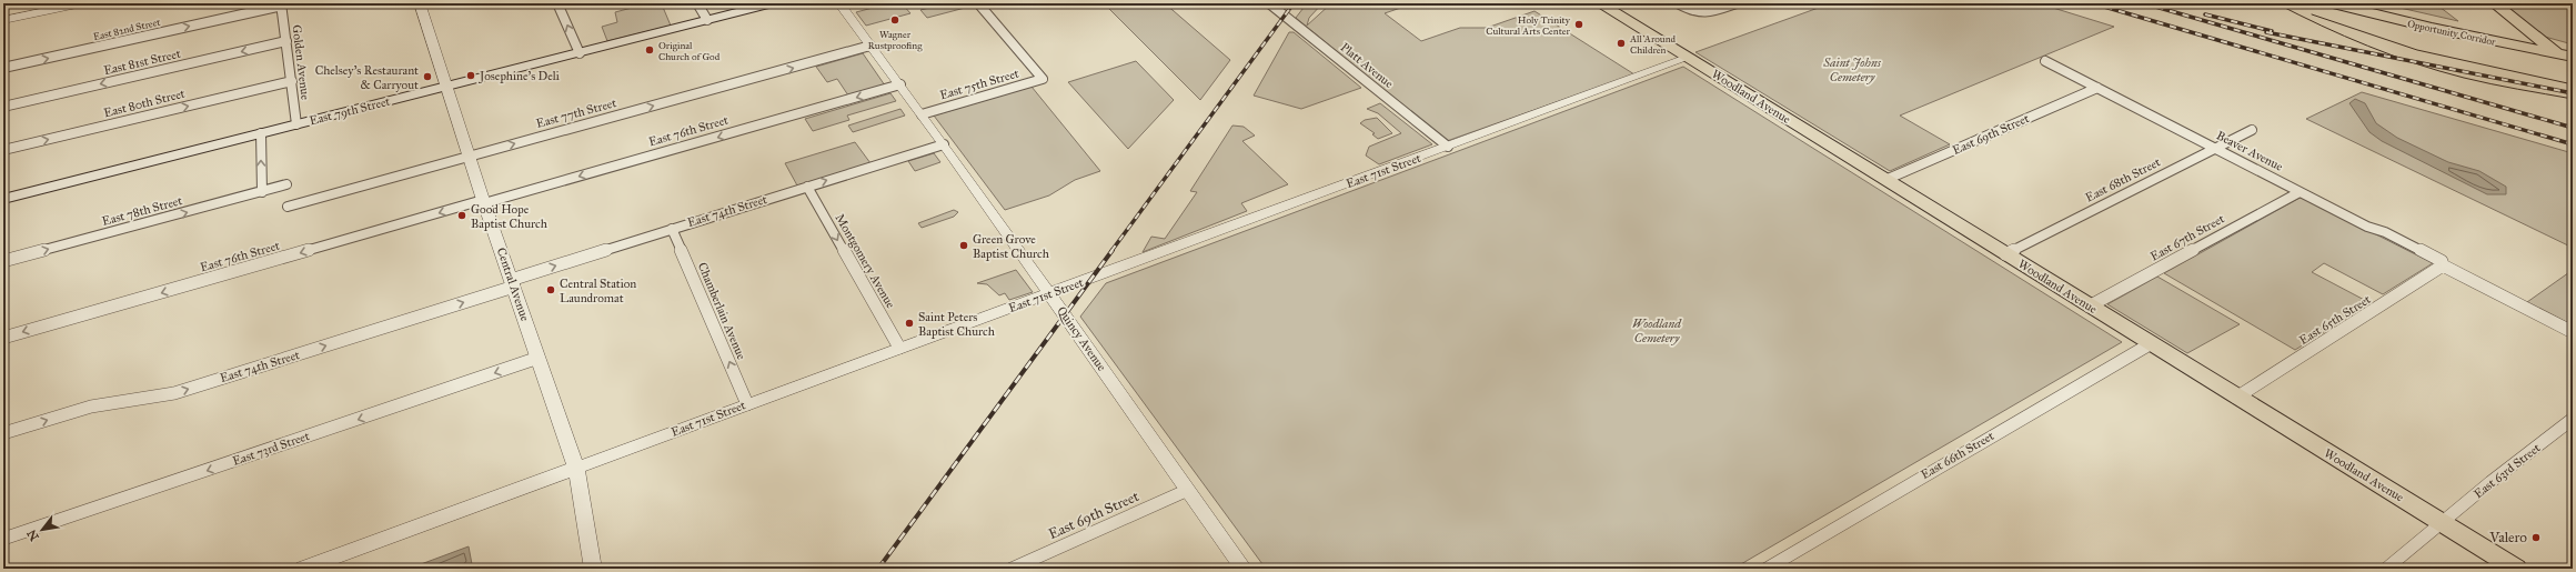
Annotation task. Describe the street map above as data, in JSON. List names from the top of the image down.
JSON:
{
  "streets": {
    "main road": ["Opportunity Corridor", "Woodland Avenue", "East 79th Street"],
    "street": [
      "East 82nd Street",
      "East 81st Street",
      "Golden Avenue",
      "Platt Avenue",
      "East 75th Street",
      "East 80th Street",
      "East 77th Street",
      "East 76th Street",
      "East 69th Street",
      "Beaver Avenue",
      "East 71st Street",
      "East 68th Street",
      "East 78th Street",
      "East 74th Street",
      "East 67th Street",
      "Montgomery Avenue",
      "Central Avenue",
      "Chamberlain Avenue",
      "East 65th Street",
      "Quincy Avenue",
      "East 73rd Street",
      "East 66th Street",
      "East 63rd Street"
    ]
  },
  "crossings": [
    ["East 82nd Street", "Golden Avenue"],
    ["East 81st Street", "Golden Avenue"],
    ["Golden Avenue", "East 80th Street"],
    ["Golden Avenue", "East 79th Street"],
    ["Platt Avenue", "East 71st Street"],
    ["East 75th Street", "Quincy Avenue"],
    ["Woodland Avenue", "East 69th Street"],
    ["Woodland Avenue", "East 71st Street"],
    ["Woodland Avenue", "East 68th Street"],
    ["Woodland Avenue", "East 67th Street"],
    ["Woodland Avenue", "East 65th Street"],
    ["Woodland Avenue", "East 66th Street"],
    ["Woodland Avenue", "East 63rd Street"],
    ["East 79th Street", "Central Avenue"],
    ["East 77th Street", "Central Avenue"],
    ["East 77th Street", "Quincy Avenue"],
    ["East 76th Street", "Central Avenue"],
    ["East 76th Street", "Quincy Avenue"],
    ["East 69th Street", "Beaver Avenue"],
    ["East 69th Street", "Quincy Avenue"],
    ["Beaver Avenue", "East 68th Street"],
    ["Beaver Avenue", "East 67th Street"],
    ["Beaver Avenue", "East 65th Street"],
    ["East 71st Street", "Montgomery Avenue"],
    ["East 71st Street", "Central Avenue"],
    ["East 71st Street", "Chamberlain Avenue"],
    ["East 71st Street", "Quincy Avenue"],
    ["East 74th Street", "Montgomery Avenue"],
    ["East 74th Street", "Central Avenue"],
    ["East 74th Street", "Chamberlain Avenue"],
    ["East 74th Street", "Quincy Avenue"],
    ["Central Avenue", "East 73rd Street"]
  ],
  "one_way": [
    "East 82nd Street",
    "East 81st Street",
    "East 80th Street",
    "East 77th Street",
    "East 76th Street",
    "East 78th Street",
    "East 74th Street",
    "Montgomery Avenue",
    "Chamberlain Avenue",
    "East 73rd Street"
  ],
  "parks": ["Saint Johns Cemetery", "Woodland Cemetery"],
  "places": [
    "Wagner Rustproofing",
    "Holy Trinity Cultural Arts Center",
    "All Around Children",
    "Original Church of God",
    "Josephine's Deli",
    "Chelsey's Restaurant & Carryout",
    "Good Hope Baptist Church",
    "Green Grove Baptist Church",
    "Central Station Laundromat",
    "Saint Peters Baptist Church",
    "Valero"
  ],
  "north": "bottom left"
}
